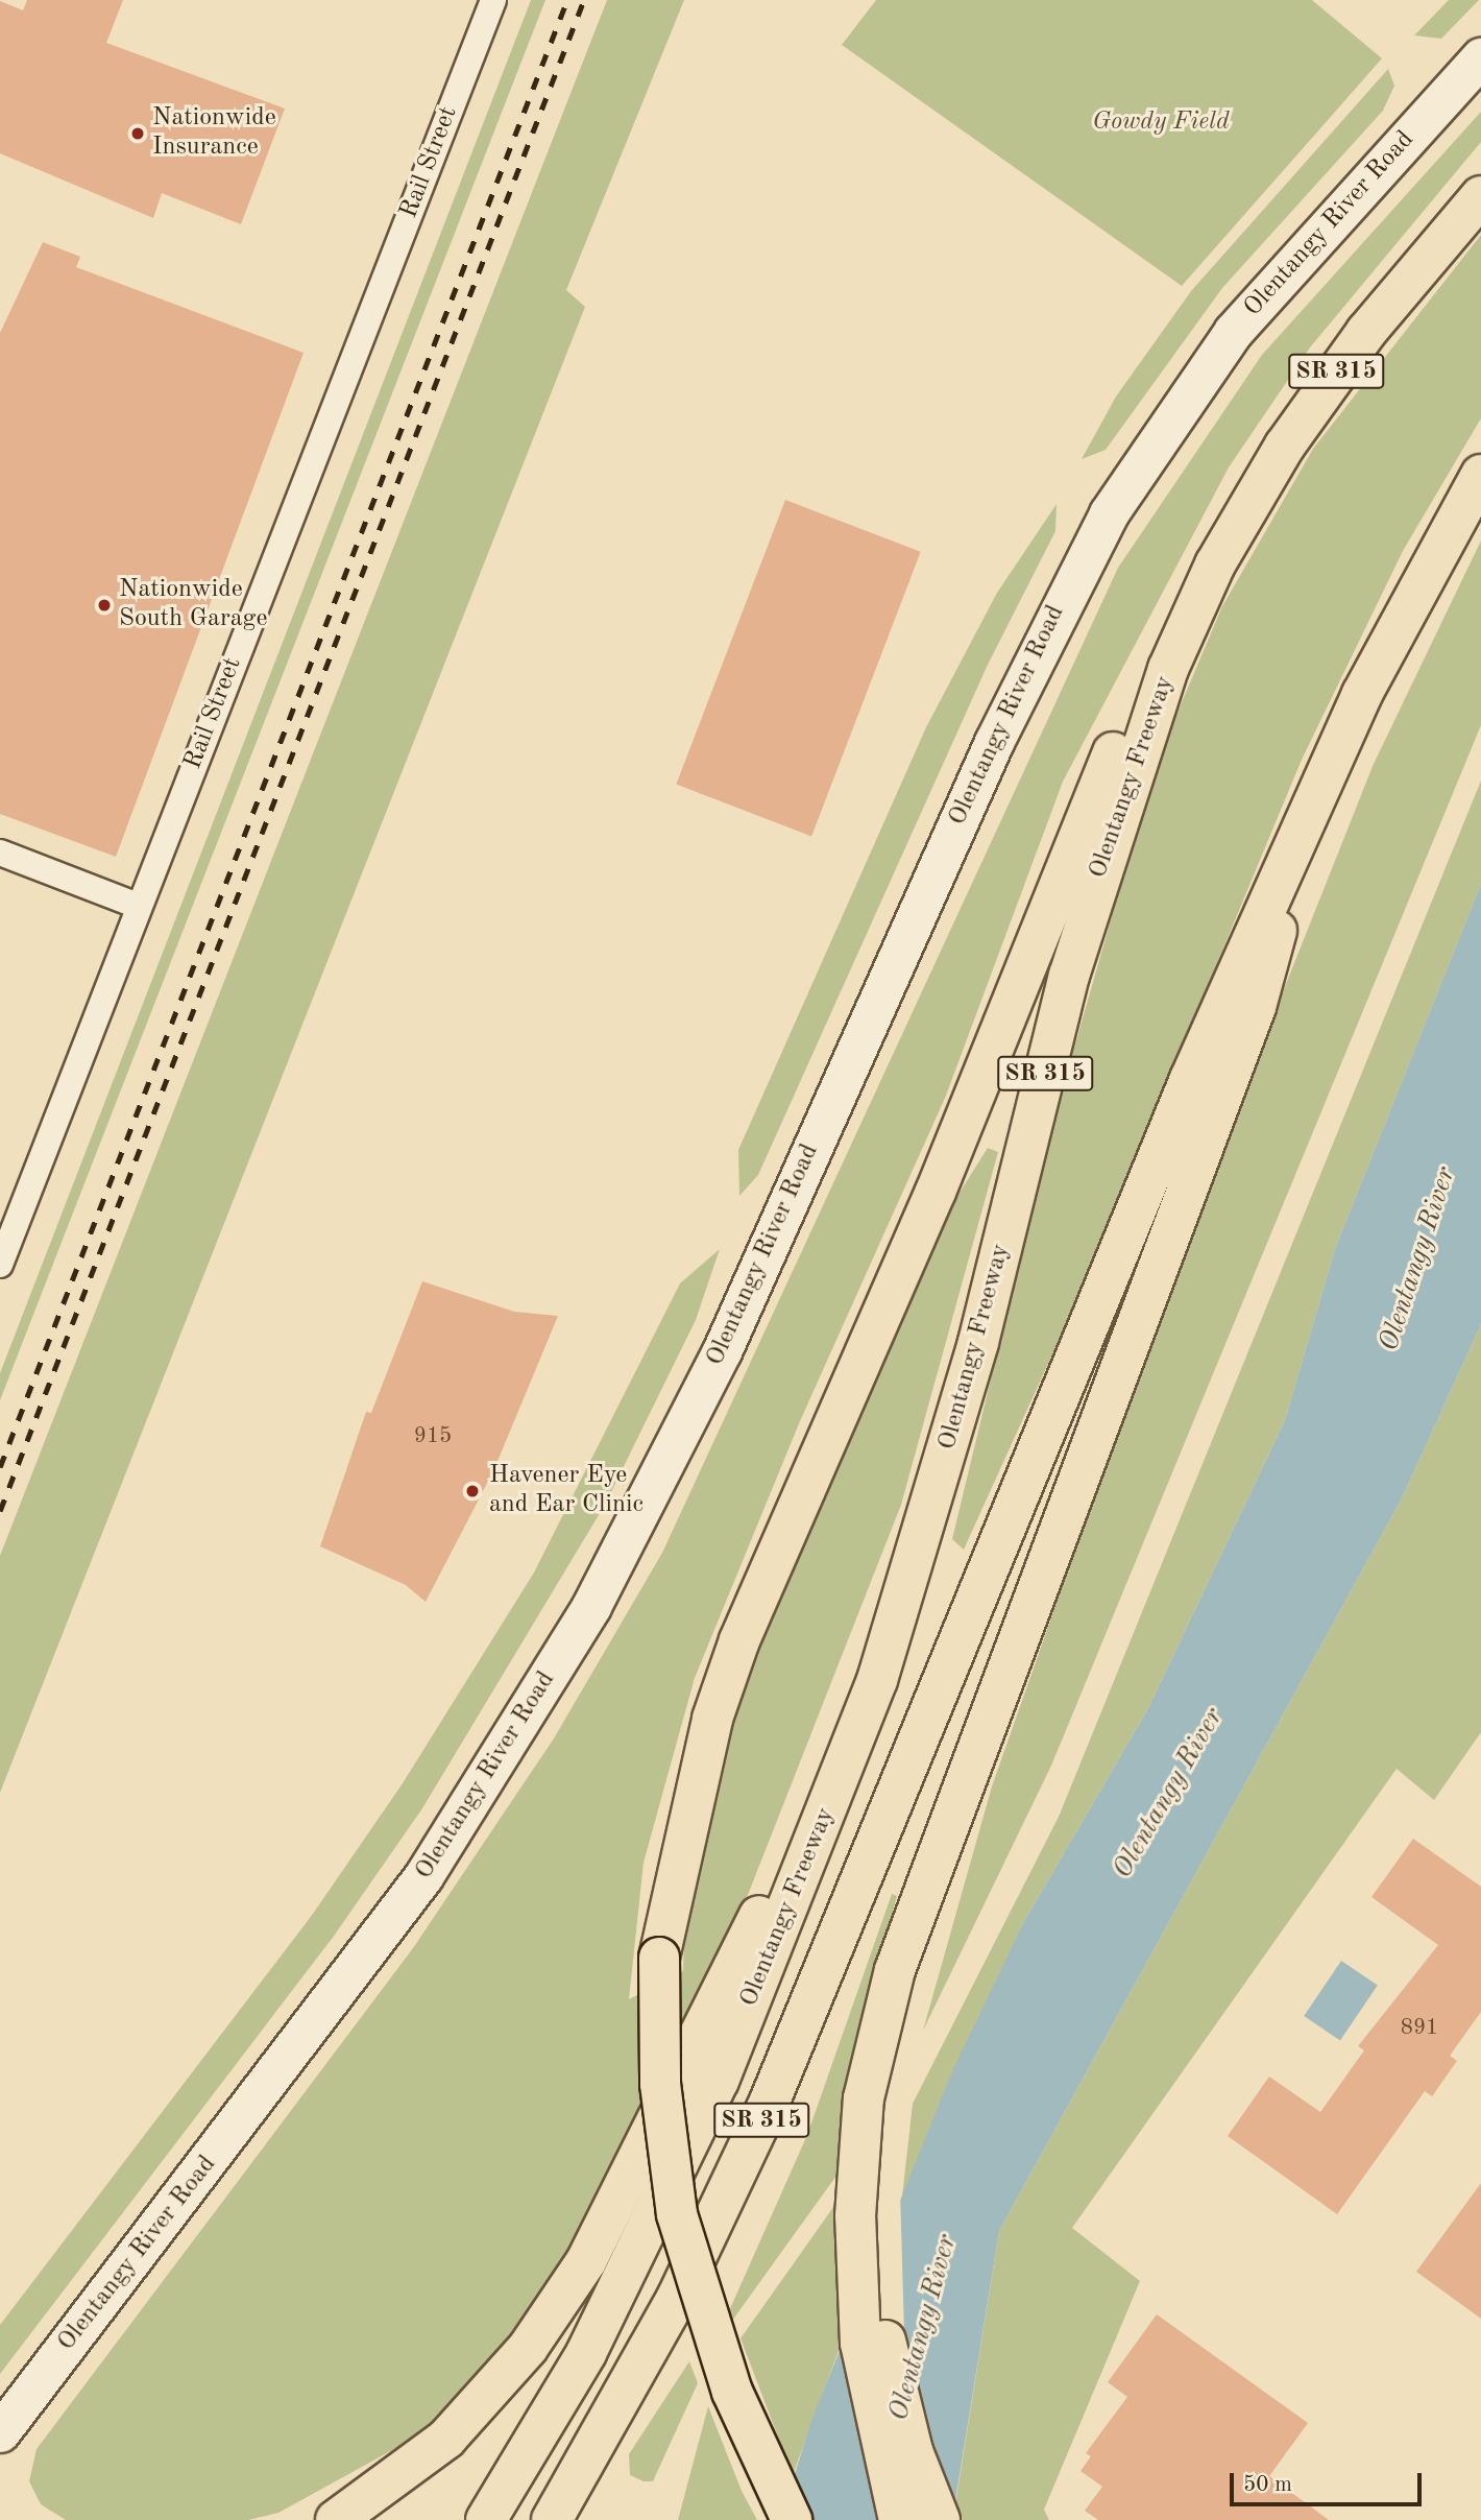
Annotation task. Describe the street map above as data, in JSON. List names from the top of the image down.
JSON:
{
  "streets": {
    "highway": ["SR 315", "Olentangy Freeway"],
    "main road": ["Olentangy River Road"],
    "street": ["Rail Street"]
  },
  "water": ["Olentangy River"],
  "parks": ["Gowdy Field"],
  "places": ["Nationwide Insurance", "Nationwide South Garage", "Havener Eye and Ear Clinic"],
  "house_numbers": ["915", "891"],
  "scale_bar": "50 m"
}
